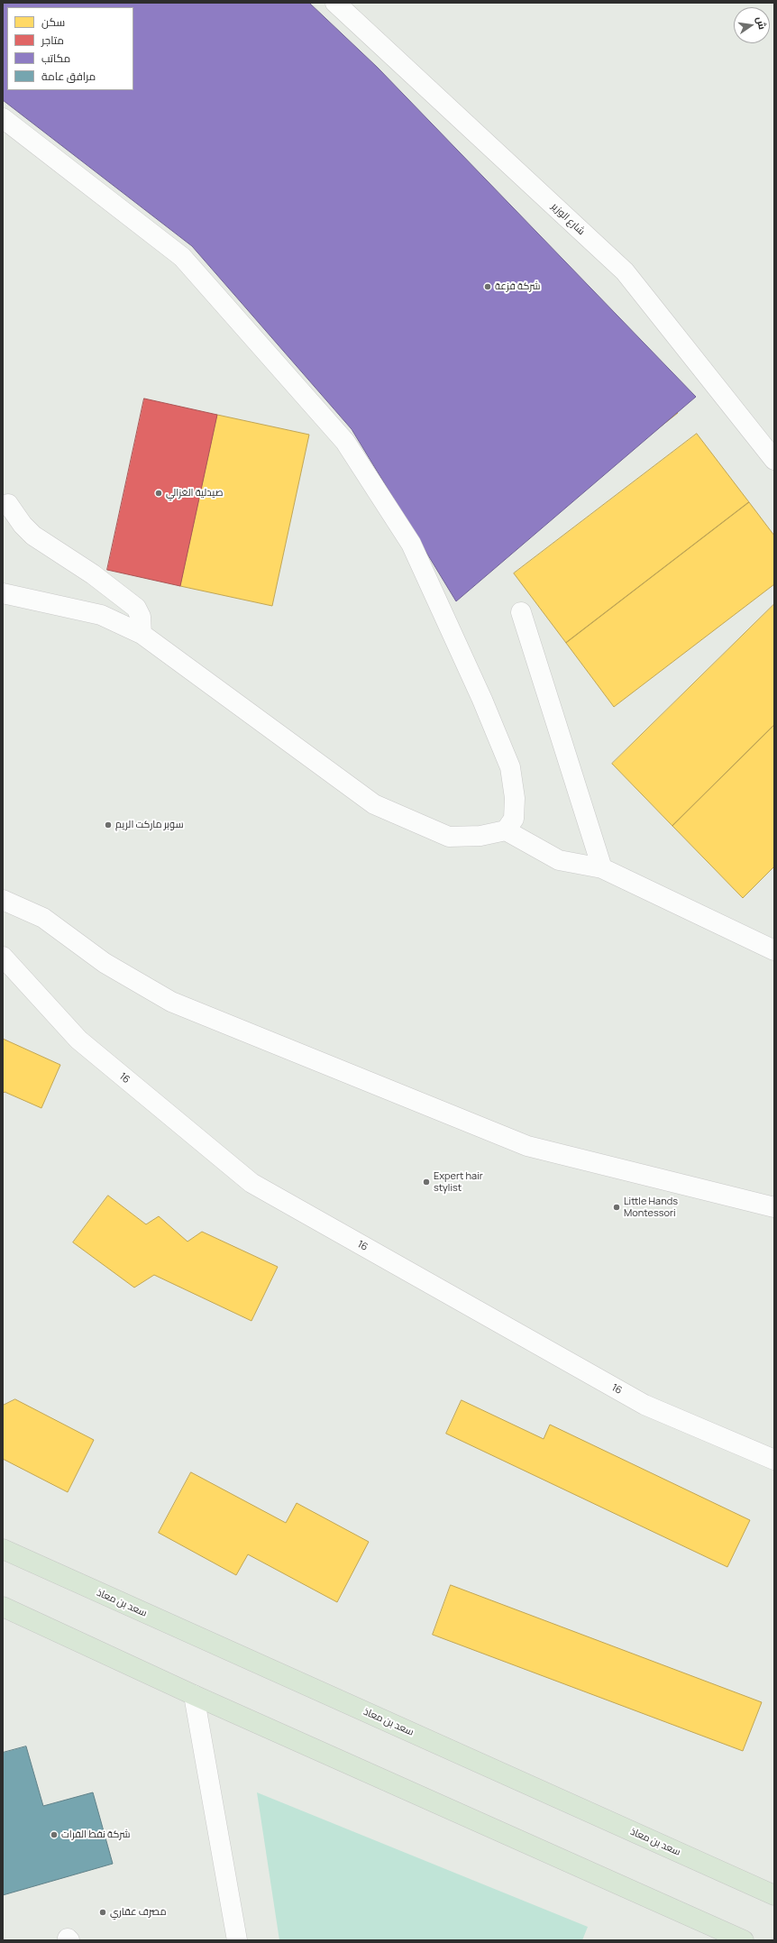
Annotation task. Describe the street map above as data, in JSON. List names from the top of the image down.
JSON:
{
  "streets": {
    "main road": ["سعد بن معاذ"],
    "street": ["شارع الوزير", "16"]
  },
  "places": [
    "شركة فزعة",
    "صيدلية الغزالي",
    "سوبر ماركت الريم",
    "Expert hair stylist",
    "Little Hands Montessori",
    "شركة نفط الفرات",
    "مصرف عقاري"
  ],
  "legend": [
    "سكن",
    "متاجر",
    "مكاتب",
    "مرافق عامة"
  ],
  "north": "right"
}
